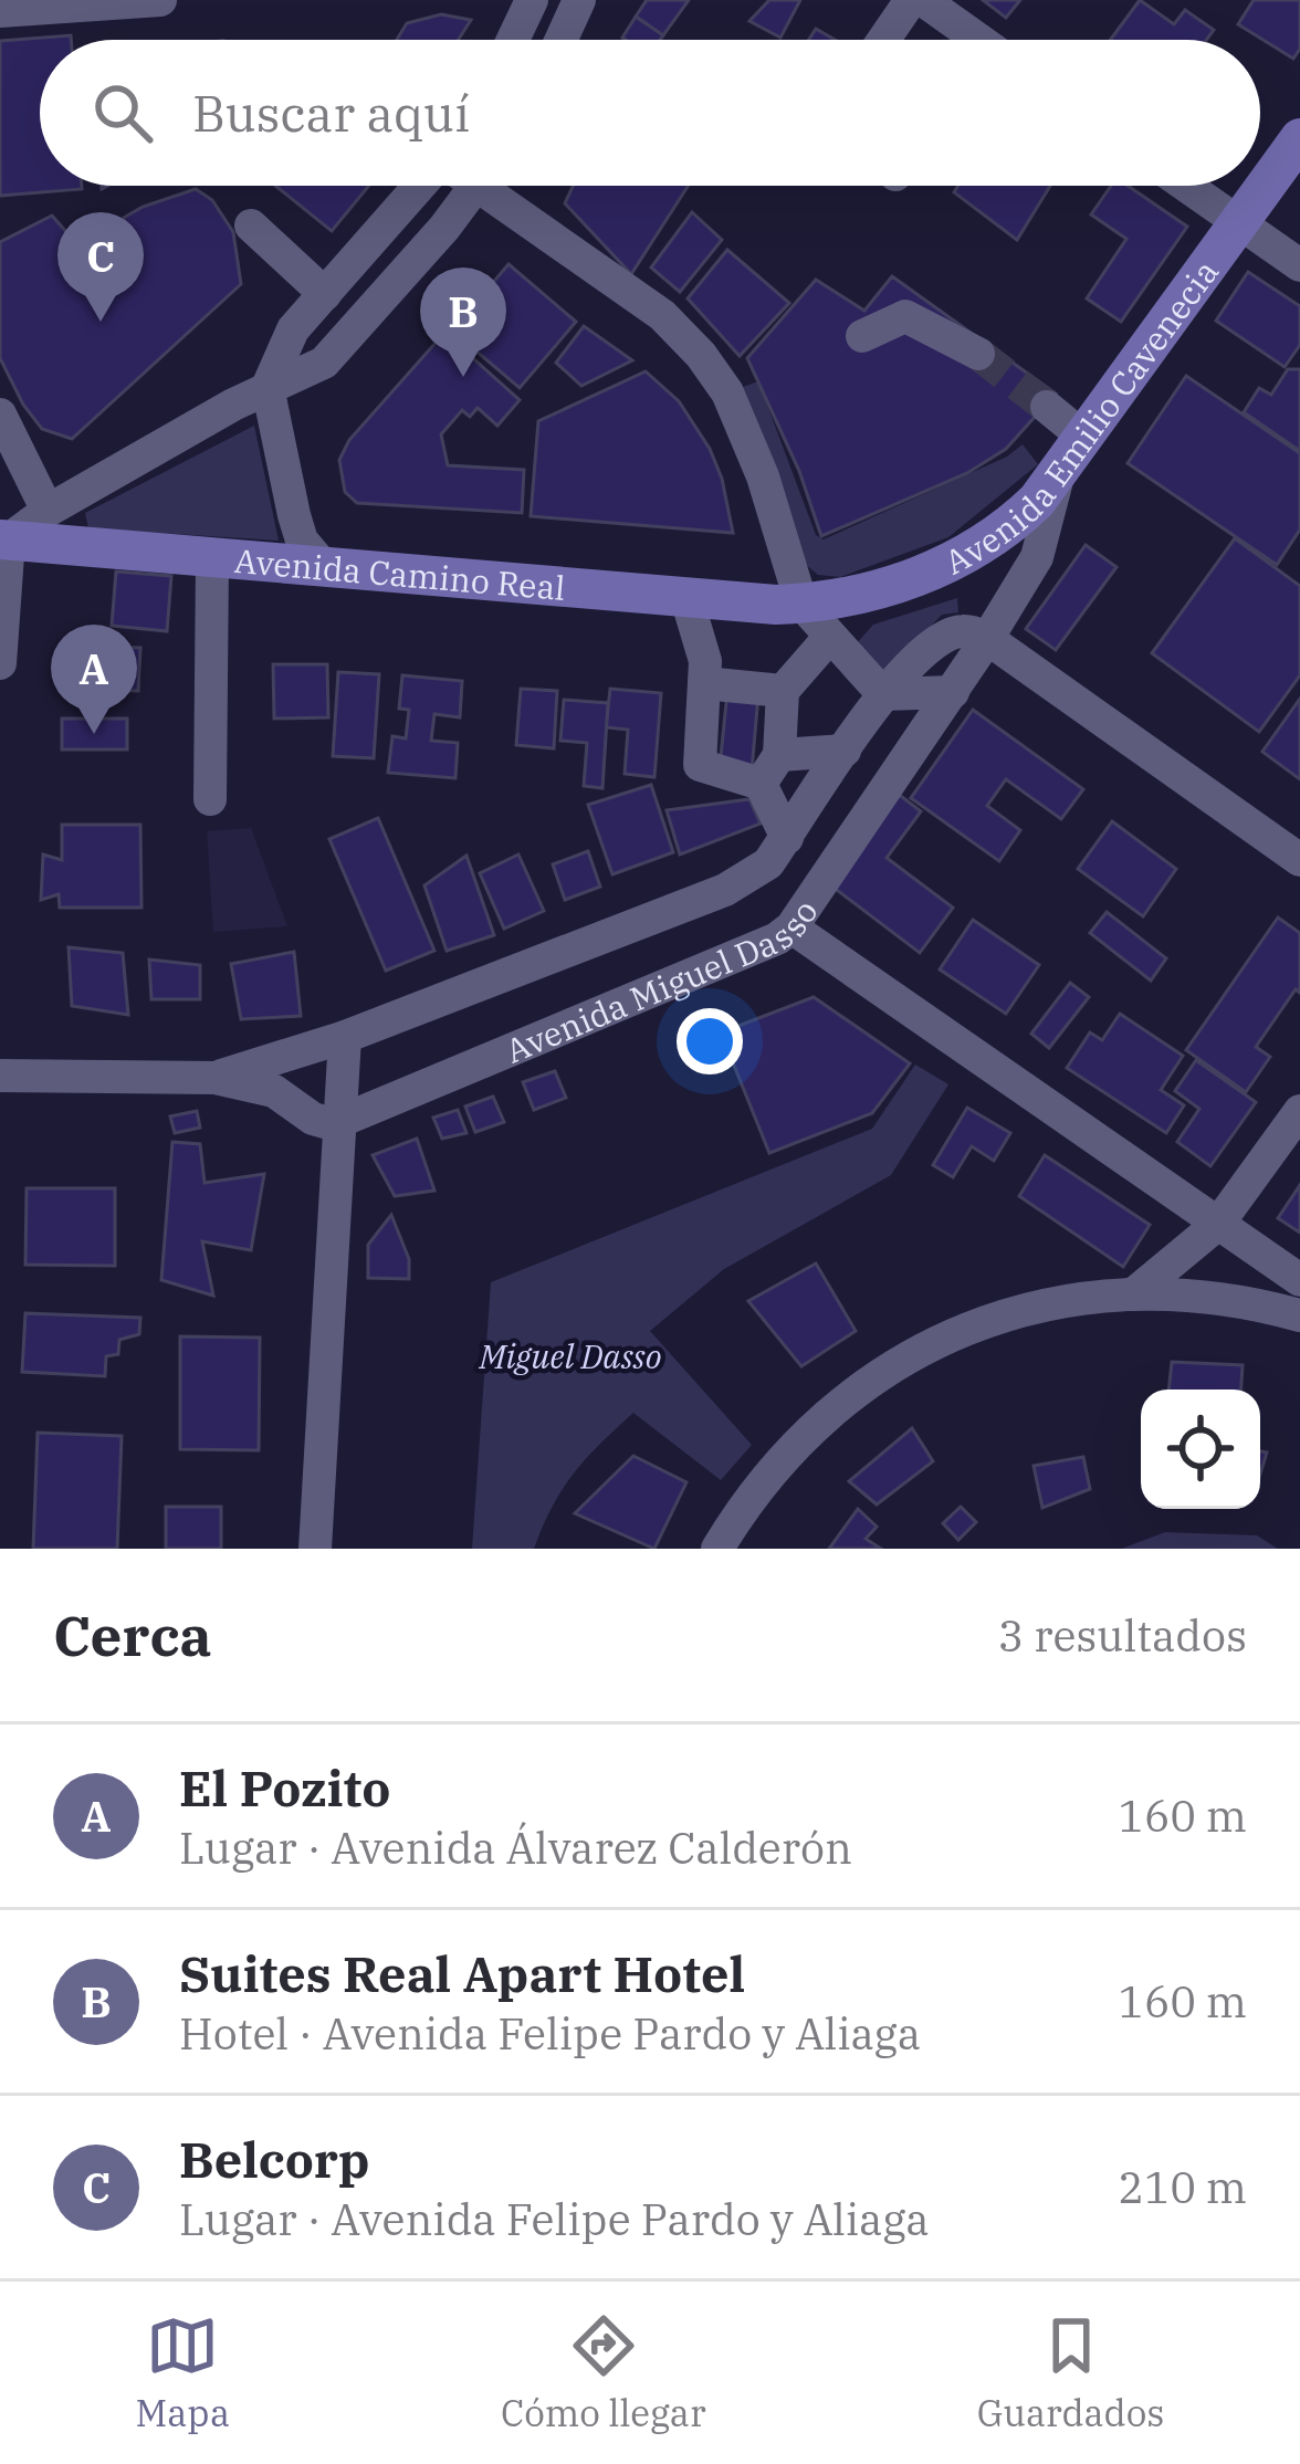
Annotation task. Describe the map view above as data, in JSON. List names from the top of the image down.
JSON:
{
  "streets": {
    "main road": ["Avenida Emilio Cavenecia", "Avenida Camino Real"],
    "street": ["Avenida Miguel Dasso"]
  },
  "crossings": [
    ["Avenida Emilio Cavenecia", "Avenida Camino Real"],
    ["Avenida Emilio Cavenecia", "Avenida Miguel Dasso"]
  ],
  "parks": ["Miguel Dasso"],
  "page": {
    "search": "Buscar aquí",
    "pins": ["C", "B", "A"],
    "heading": ["Cerca", "3 resultados"],
    "list": [
      {
        "mark": "A",
        "name": "El Pozito",
        "note": "Lugar · Avenida Álvarez Calderón",
        "value": "160 m"
      },
      {
        "mark": "B",
        "name": "Suites Real Apart Hotel",
        "note": "Hotel · Avenida Felipe Pardo y Aliaga",
        "value": "160 m"
      },
      {
        "mark": "C",
        "name": "Belcorp",
        "note": "Lugar · Avenida Felipe Pardo y Aliaga",
        "value": "210 m"
      }
    ],
    "nav": ["Mapa", "Cómo llegar", "Guardados"]
  }
}
